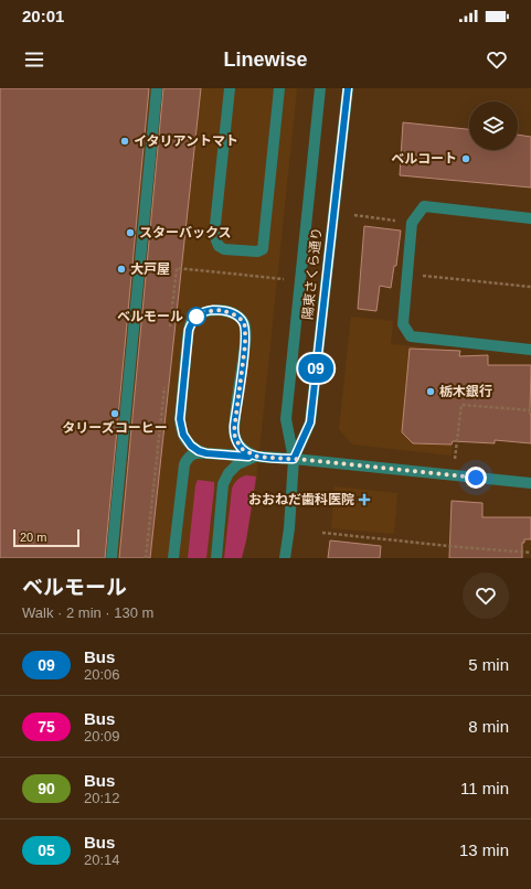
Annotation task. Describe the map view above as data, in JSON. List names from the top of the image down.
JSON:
{
  "streets": {
    "street": ["陽東さくら通り"]
  },
  "places": {
    "other": [
      "イタリアントマト",
      "ベルコート",
      "スターバックス",
      "大戸屋",
      "ベルモール",
      "栃木銀行",
      "タリーズコーヒー"
    ],
    "health": ["おおねだ歯科医院"]
  },
  "lines": ["bus line 09"],
  "scale_bar": "20 m",
  "page": {
    "status": "20:01",
    "header": "Linewise",
    "on_map": "09",
    "scale": "20 m",
    "heading": ["ベルモール", "Walk · 2 min · 130 m"],
    "list": [
      {
        "mark": "09",
        "name": "Bus",
        "note": "20:06",
        "value": "5 min"
      },
      {
        "mark": "75",
        "name": "Bus",
        "note": "20:09",
        "value": "8 min"
      },
      {
        "mark": "90",
        "name": "Bus",
        "note": "20:12",
        "value": "11 min"
      },
      {
        "mark": "05",
        "name": "Bus",
        "note": "20:14",
        "value": "13 min"
      }
    ]
  }
}
